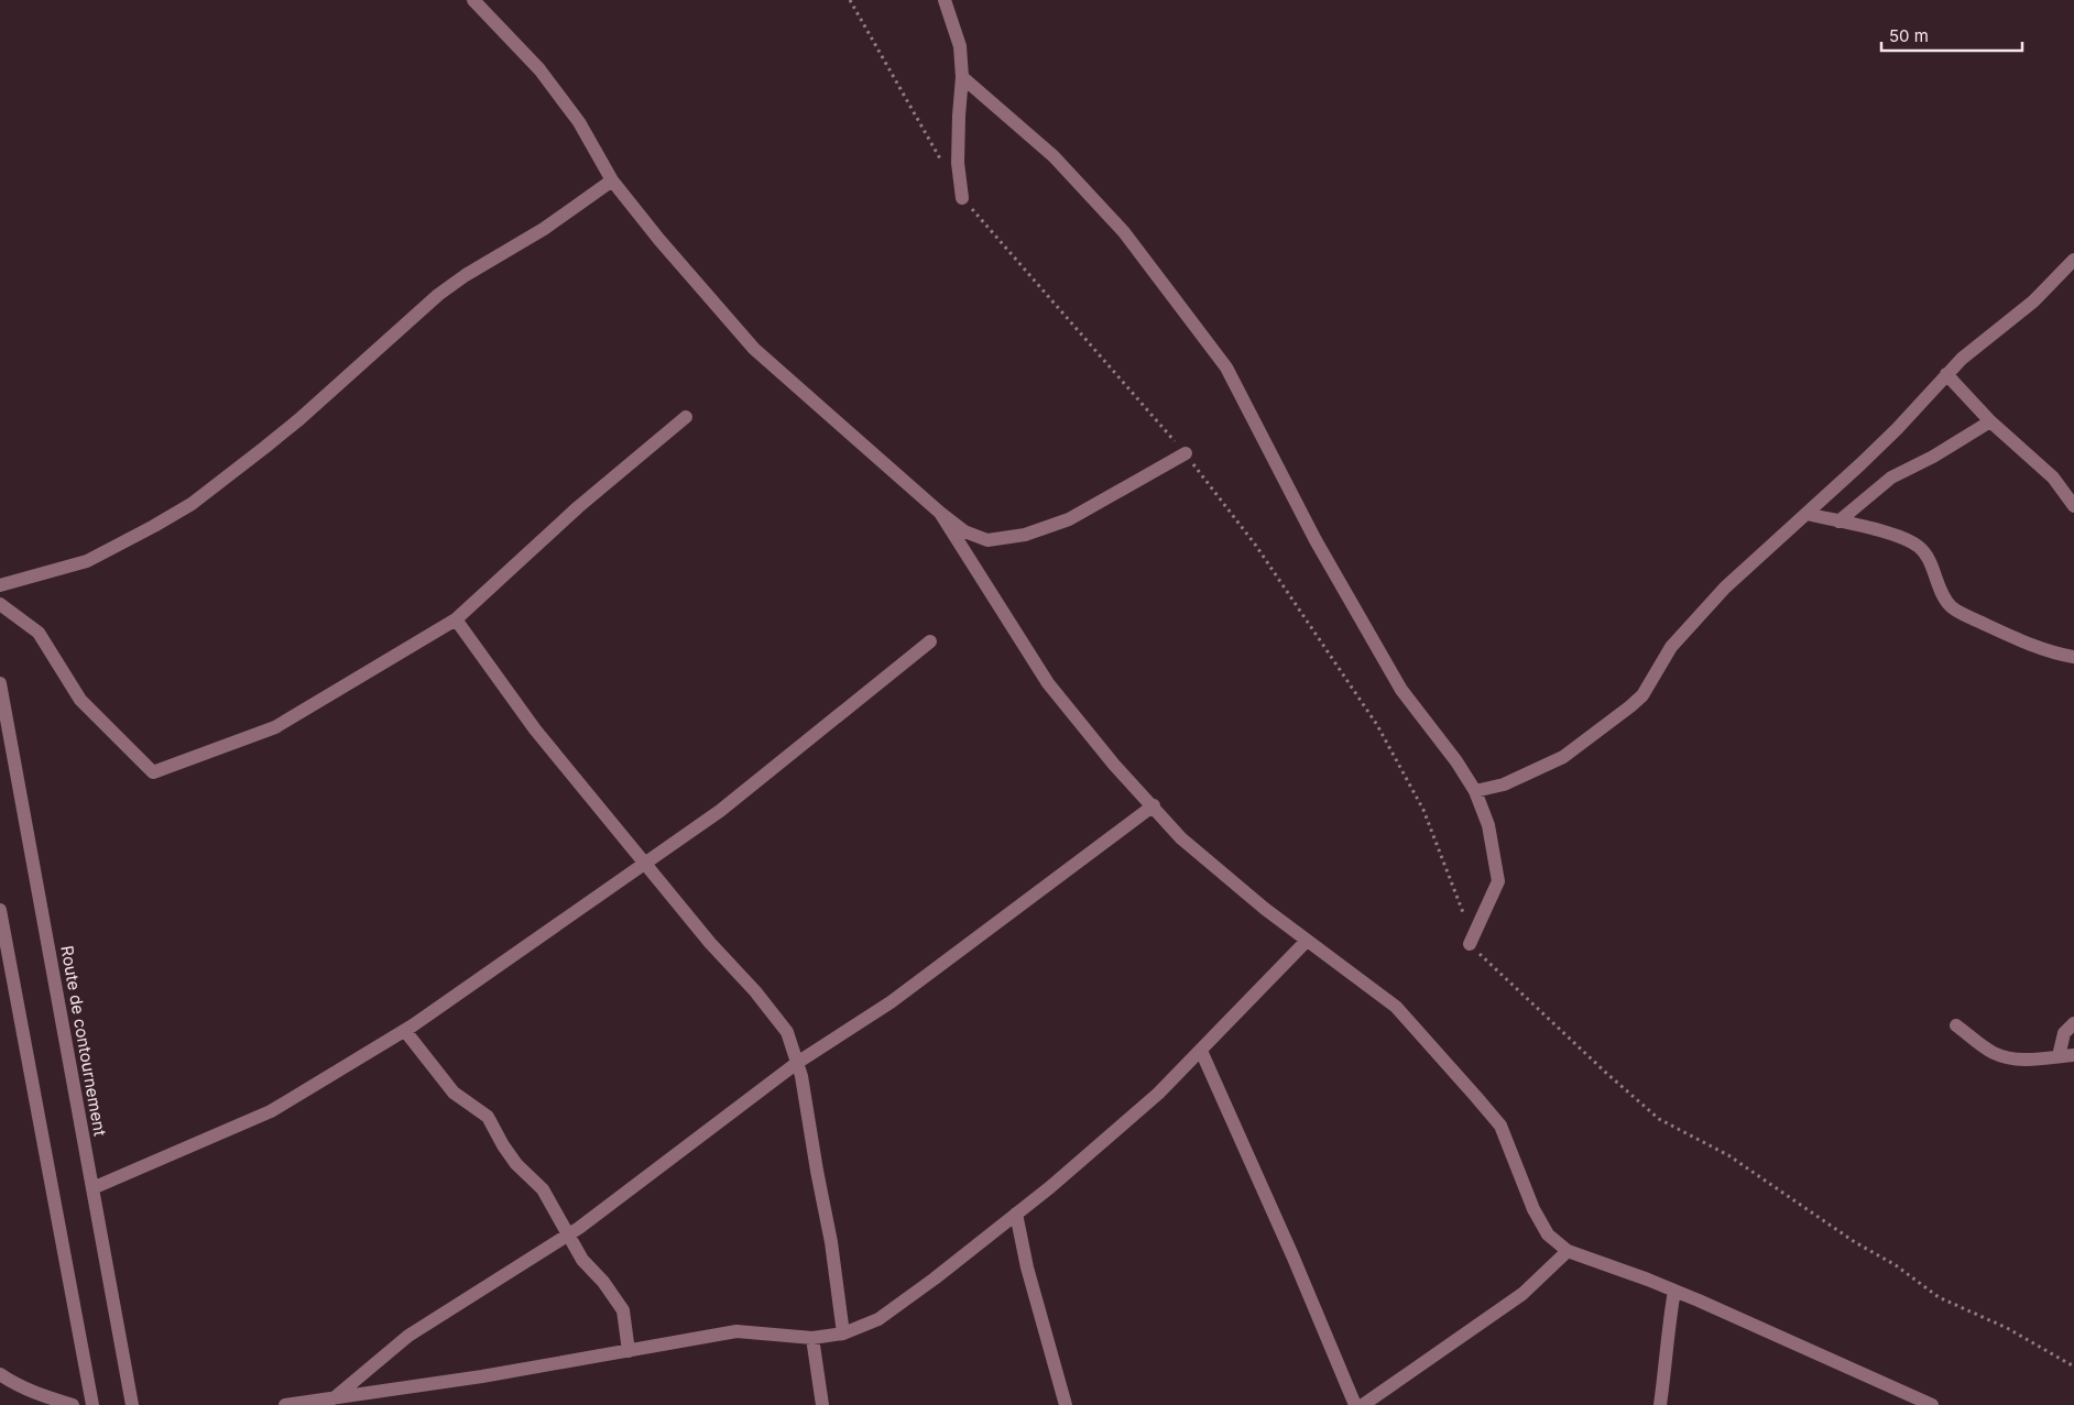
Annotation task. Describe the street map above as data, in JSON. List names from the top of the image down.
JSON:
{
  "streets": {
    "street": ["Route de contournement"]
  },
  "scale_bar": "50 m"
}
